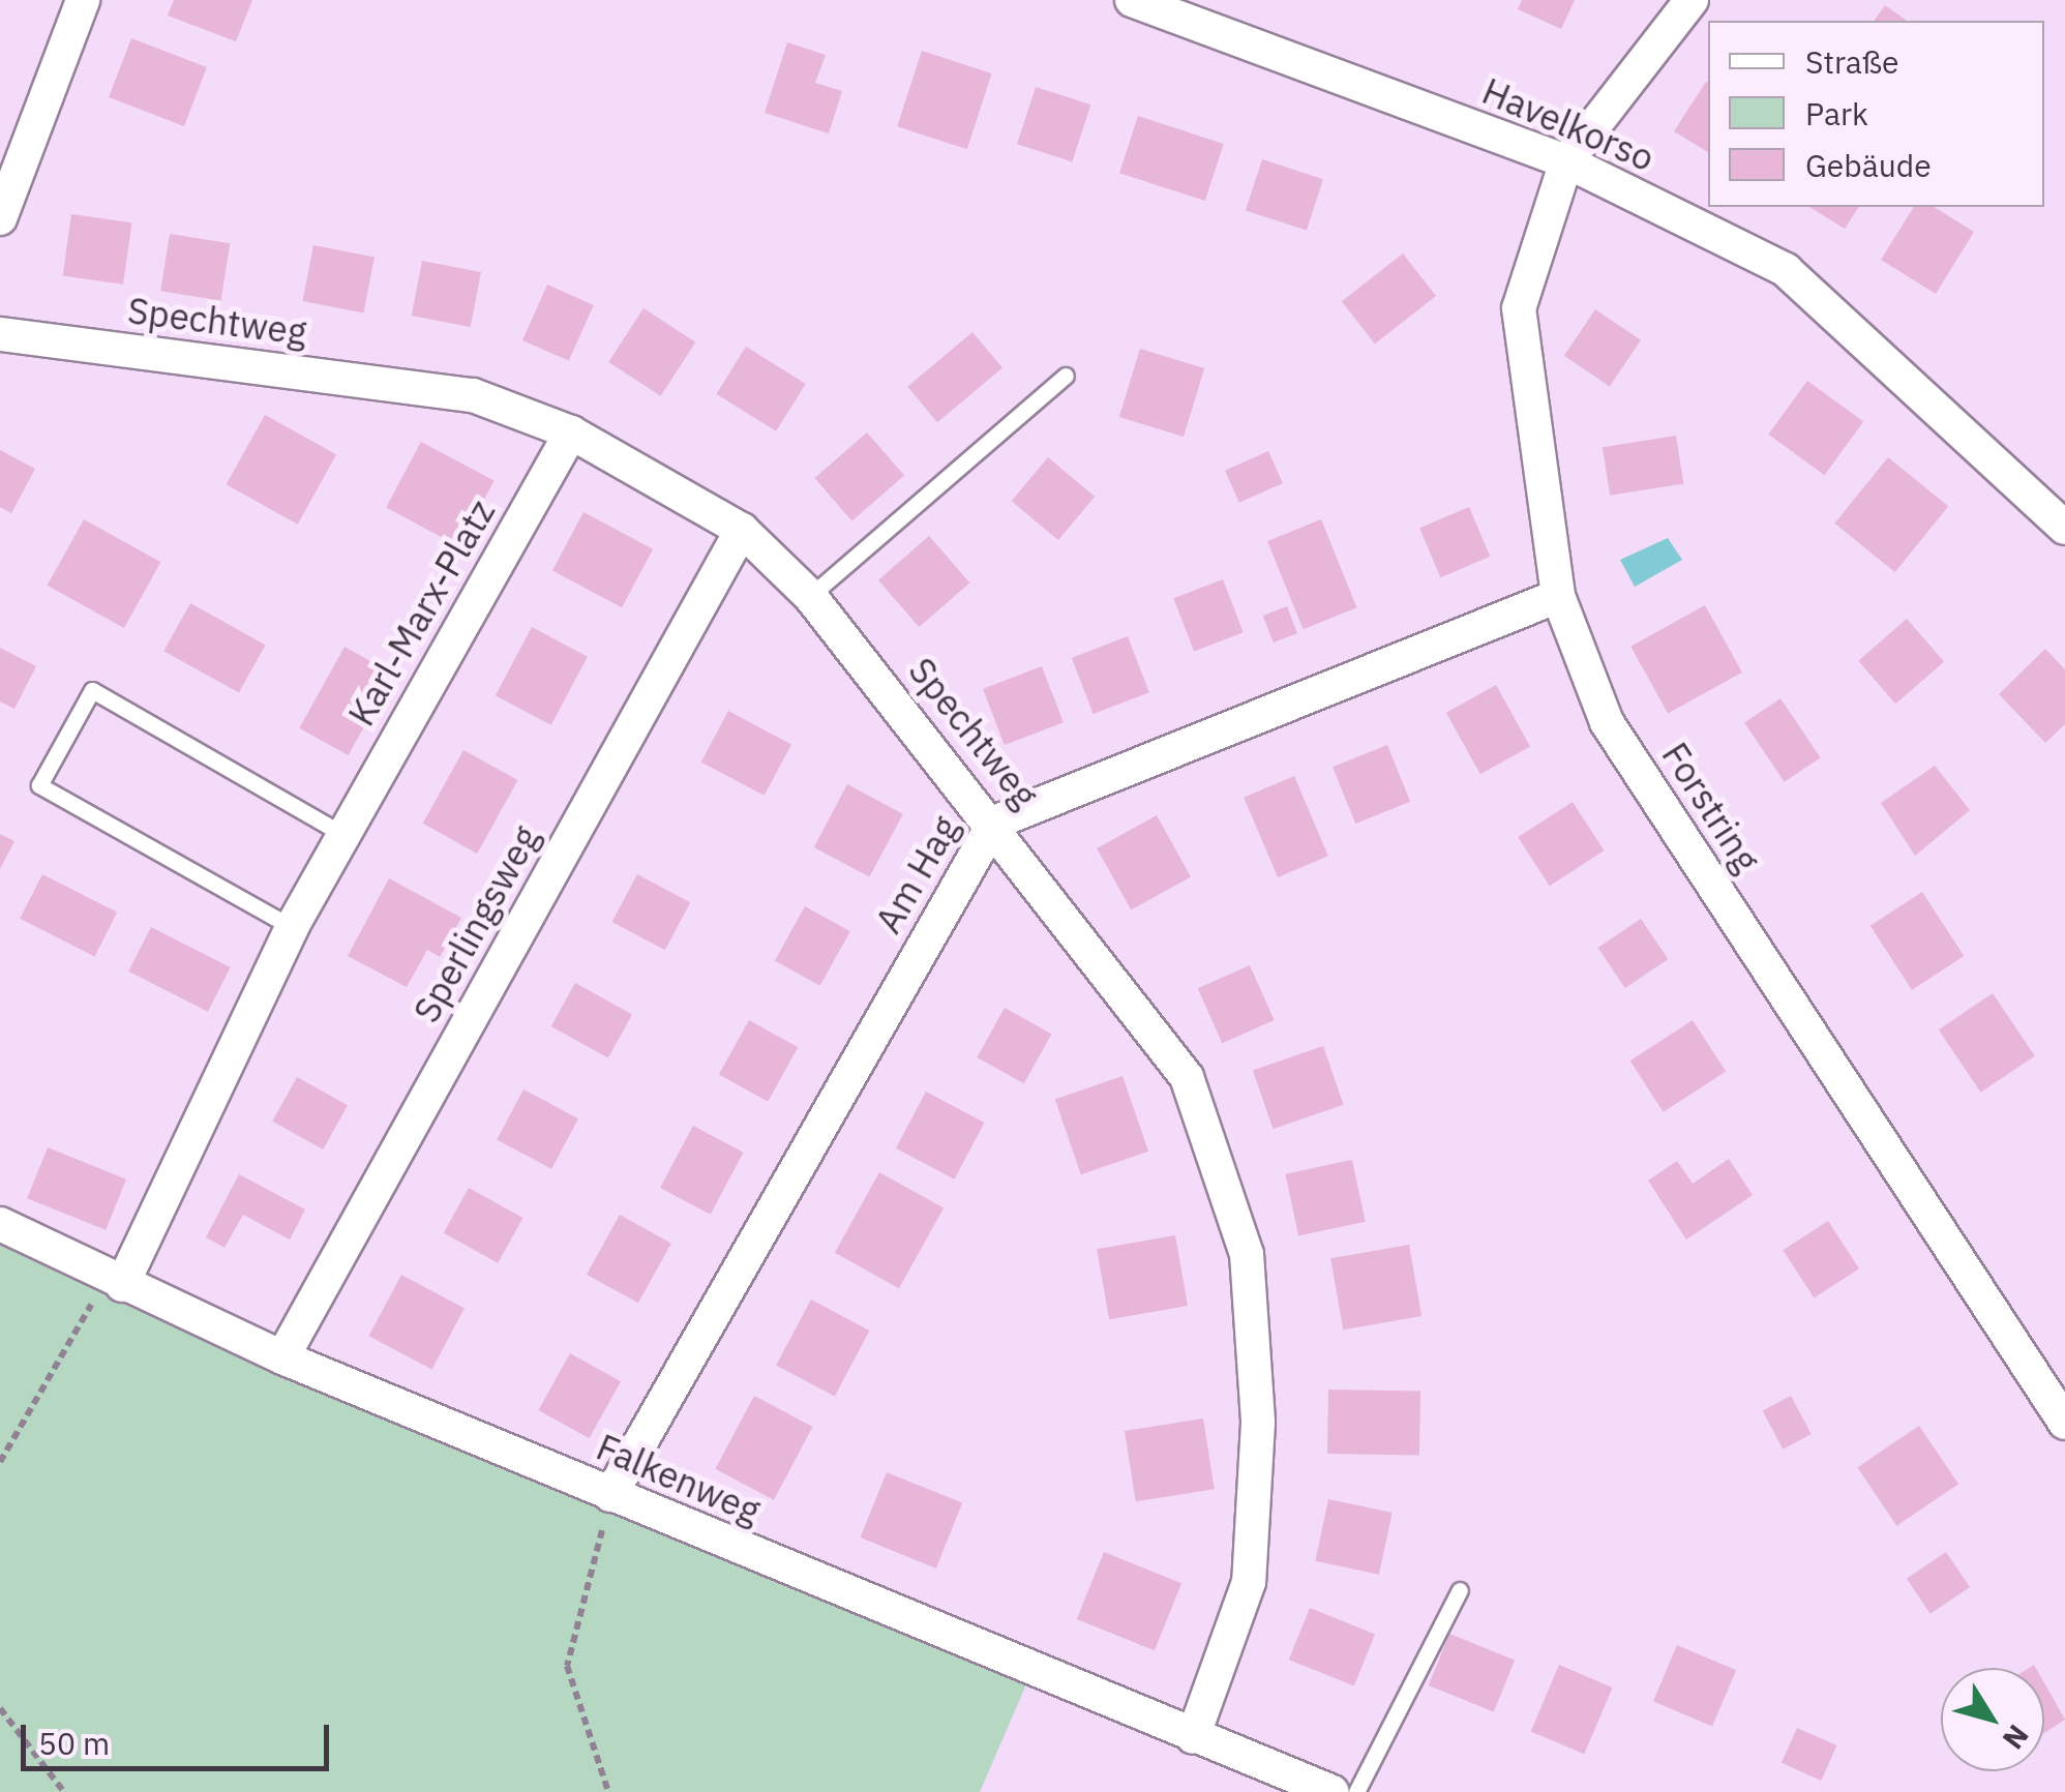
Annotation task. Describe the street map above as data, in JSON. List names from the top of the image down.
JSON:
{
  "streets": {
    "street": [
      "Havelkorso",
      "Spechtweg",
      "Karl-Marx-Platz",
      "Forstring",
      "Am Hag",
      "Sperlingsweg",
      "Falkenweg"
    ]
  },
  "crossings": [
    ["Havelkorso", "Forstring"],
    ["Spechtweg", "Karl-Marx-Platz"],
    ["Spechtweg", "Am Hag"],
    ["Spechtweg", "Sperlingsweg"],
    ["Spechtweg", "Falkenweg"],
    ["Karl-Marx-Platz", "Falkenweg"],
    ["Forstring", "Am Hag"],
    ["Am Hag", "Falkenweg"],
    ["Sperlingsweg", "Falkenweg"]
  ],
  "legend": ["Straße", "Park", "Gebäude"],
  "scale_bar": "50 m",
  "north": "bottom right"
}
